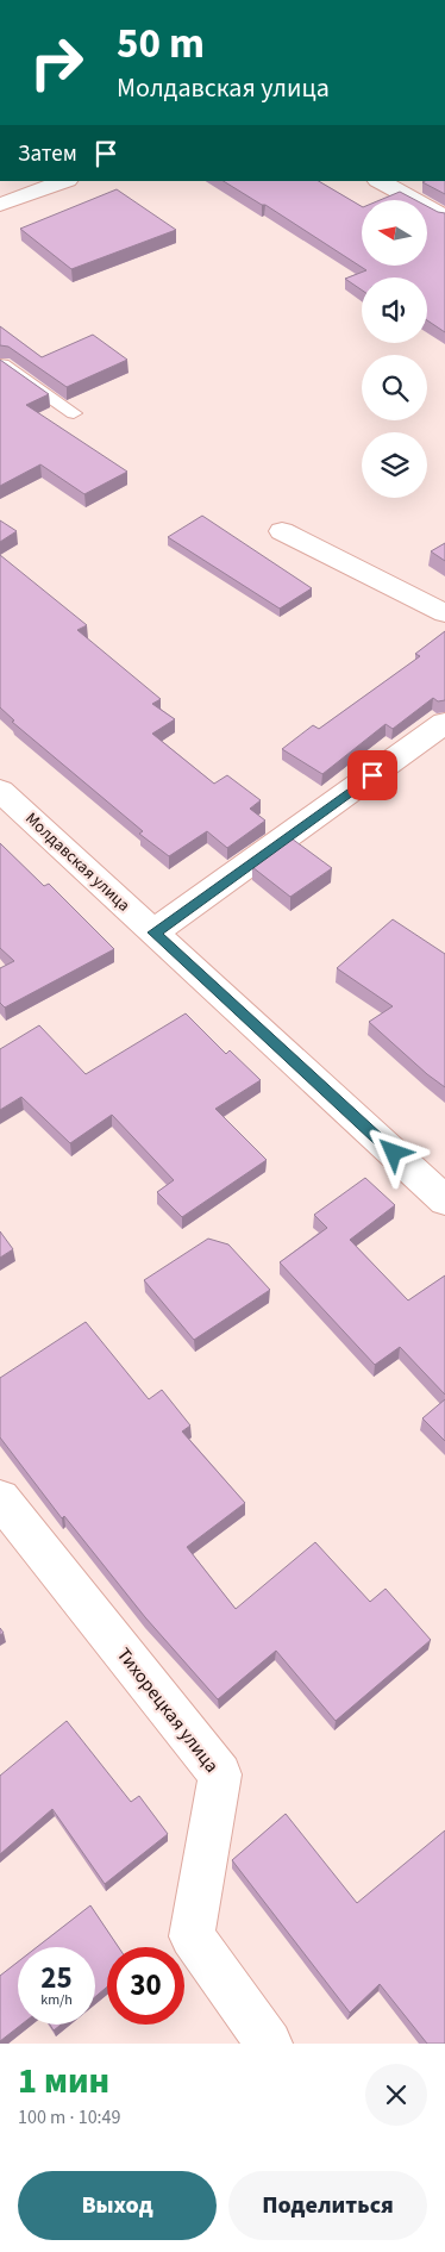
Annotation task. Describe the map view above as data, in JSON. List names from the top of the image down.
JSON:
{
  "streets": {
    "street": ["Молдавская улица", "Тихорецкая улица"]
  },
  "north": "left",
  "page": {
    "turn": ["50 m", "Молдавская улица"],
    "then": "Затем",
    "speed": "25 km/h",
    "limit": "30",
    "heading": ["1 мин", "100 m · 10:49"],
    "buttons": ["Выход", "Поделиться"]
  }
}
